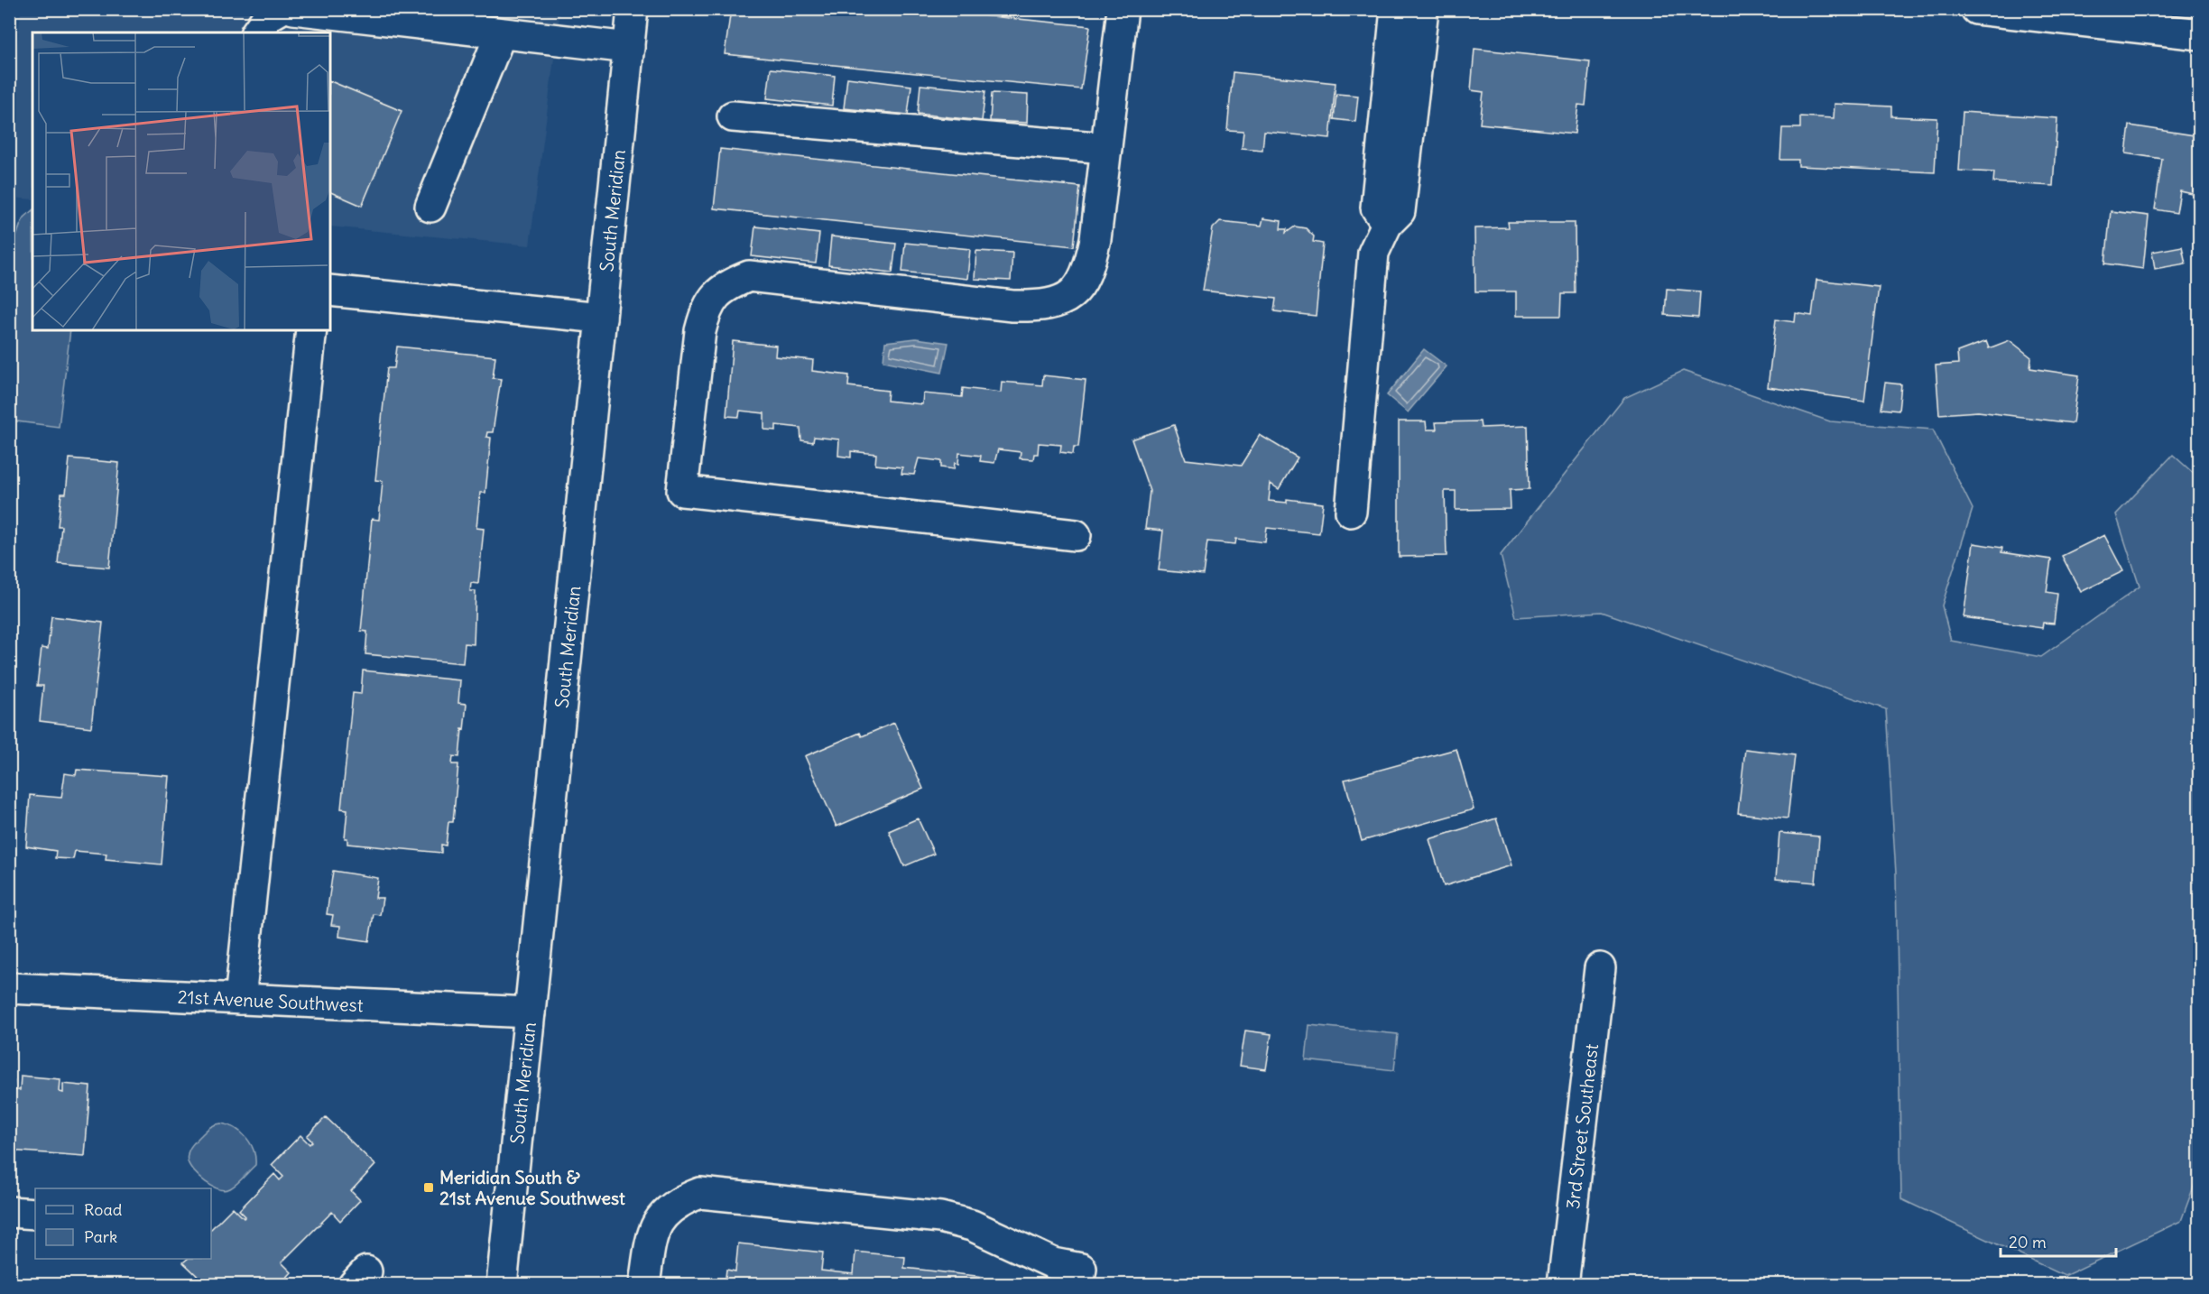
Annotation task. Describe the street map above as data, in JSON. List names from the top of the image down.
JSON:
{
  "streets": {
    "main road": ["South Meridian", "21st Avenue Southwest", "3rd Street Southeast"]
  },
  "crossings": [
    ["South Meridian", "21st Avenue Southwest"]
  ],
  "places": {
    "transit": ["Meridian South & 21st Avenue Southwest"]
  },
  "legend": ["Road", "Park"],
  "scale_bar": "20 m"
}
